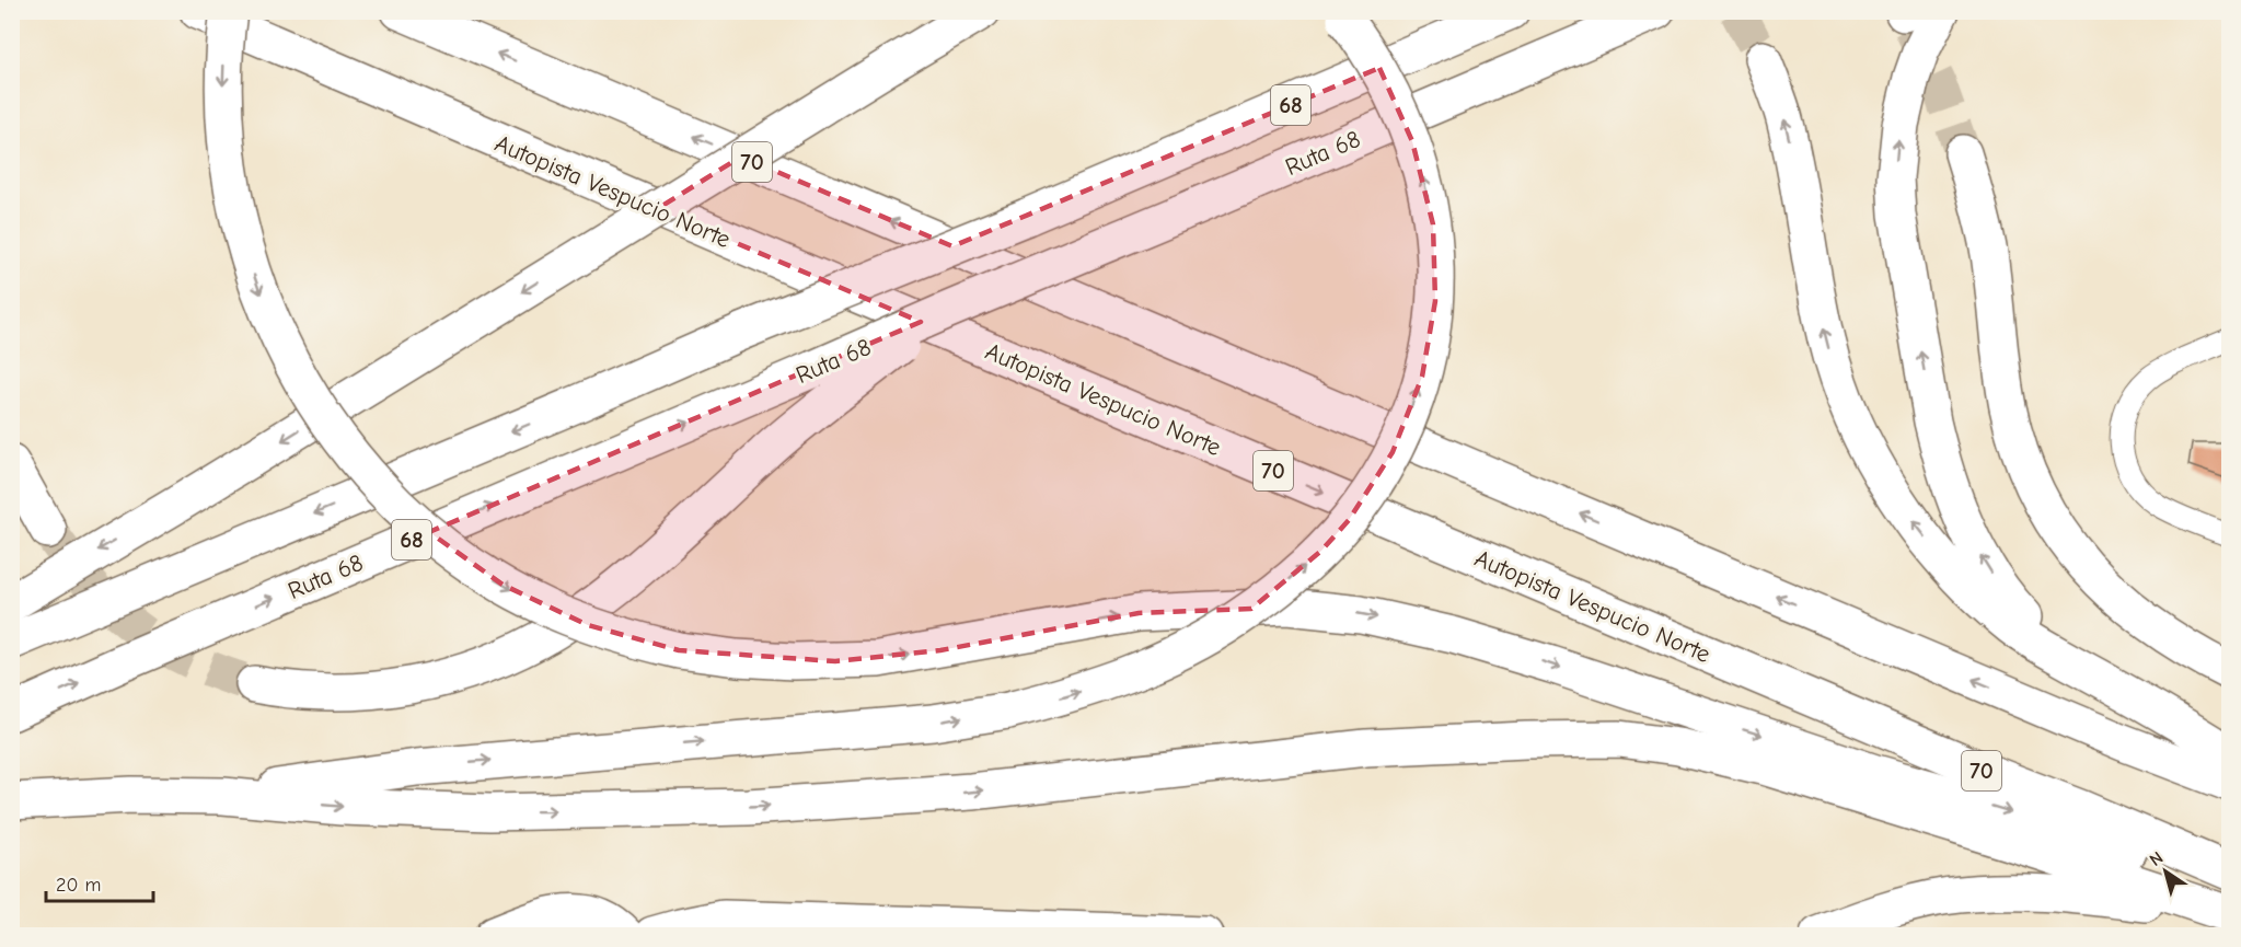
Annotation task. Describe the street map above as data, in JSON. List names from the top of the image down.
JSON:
{
  "streets": {
    "main road": [
      "68",
      "Ruta 68",
      "70",
      "Autopista Vespucio Norte"
    ]
  },
  "scale_bar": "20 m",
  "north": "top left"
}
